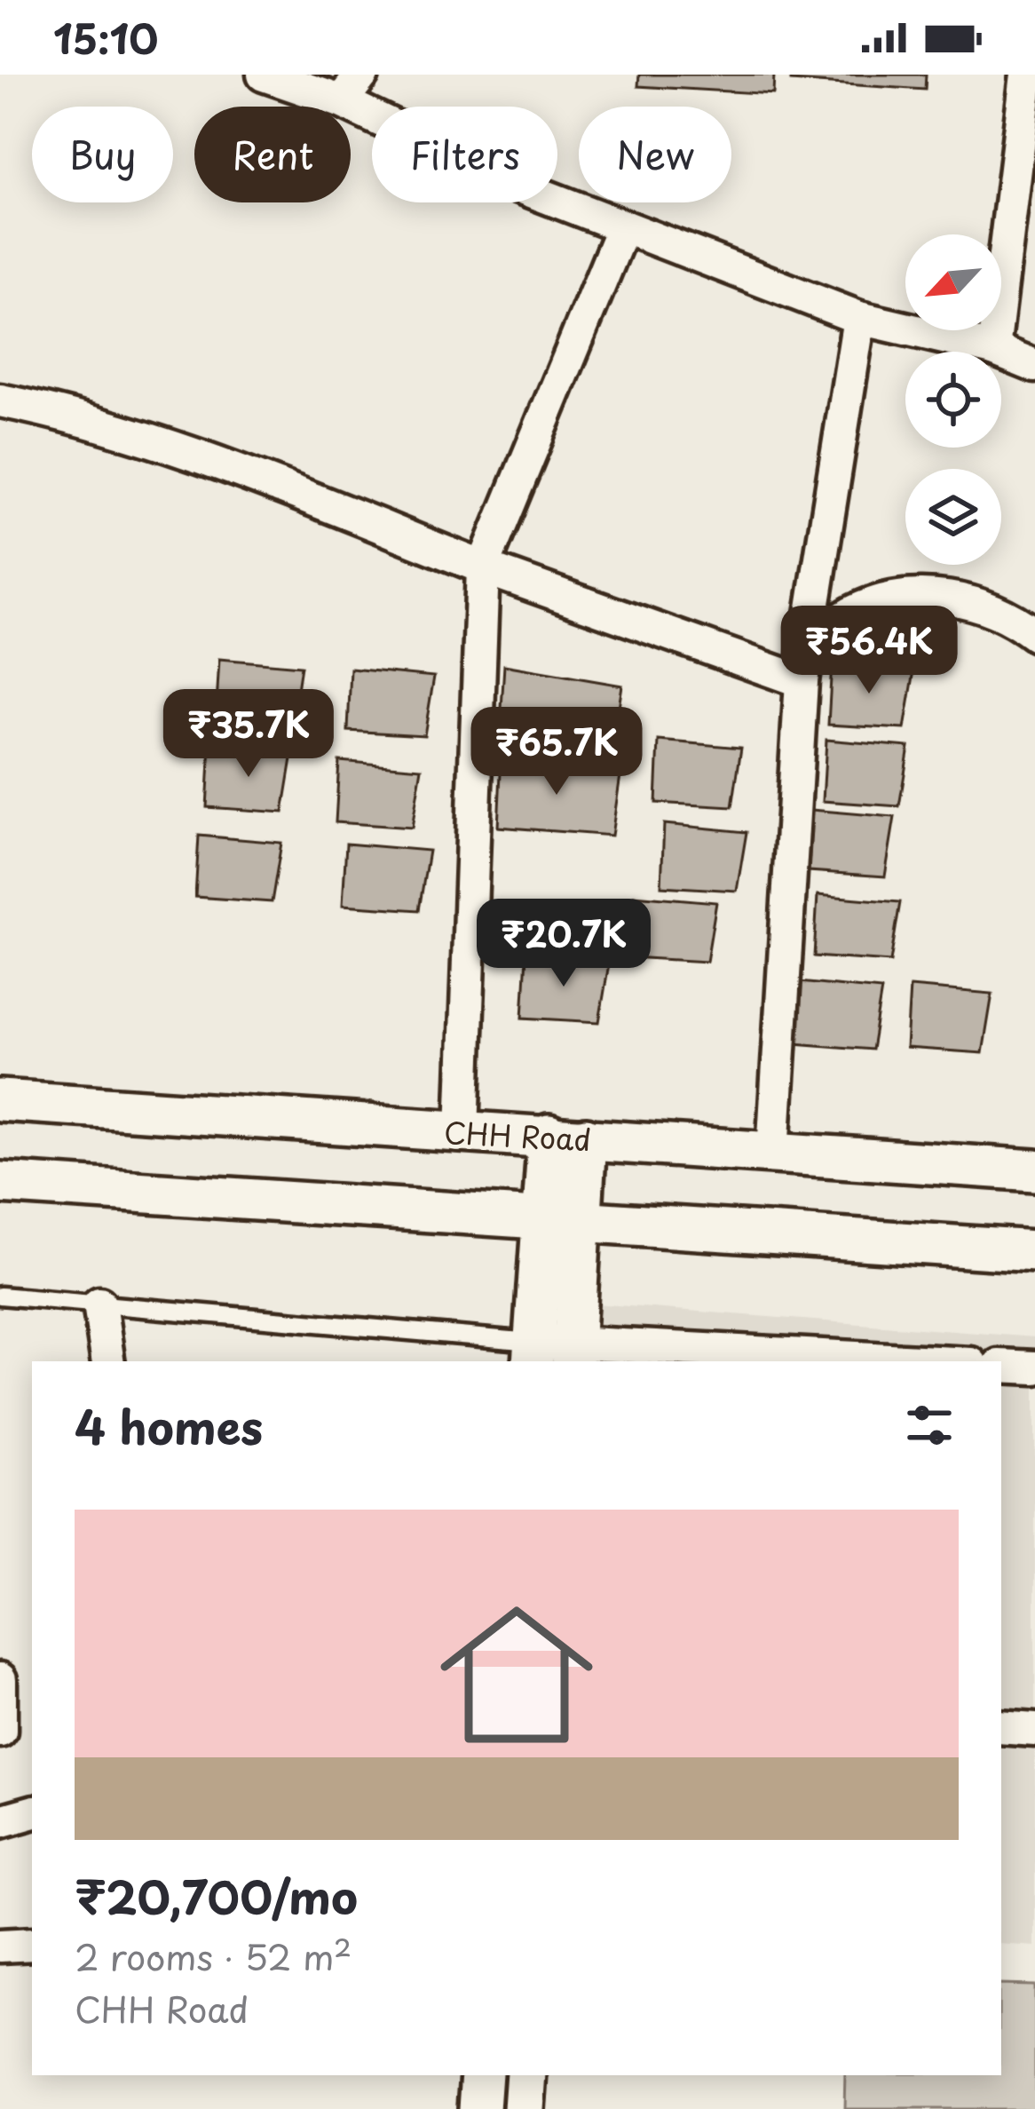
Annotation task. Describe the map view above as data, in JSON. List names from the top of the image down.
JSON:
{
  "streets": {
    "street": ["CHH Road"]
  },
  "north": "bottom left",
  "page": {
    "status": "15:10",
    "chip": [
      "Buy",
      "Rent",
      "Filters",
      "New"
    ],
    "price": [
      "₹56.4K",
      "₹35.7K",
      "₹65.7K",
      "₹20.7K"
    ],
    "heading": "4 homes",
    "list": [
      {
        "name": "₹20,700/mo",
        "note": "2 rooms · 52 m² · CHH Road"
      }
    ]
  }
}
